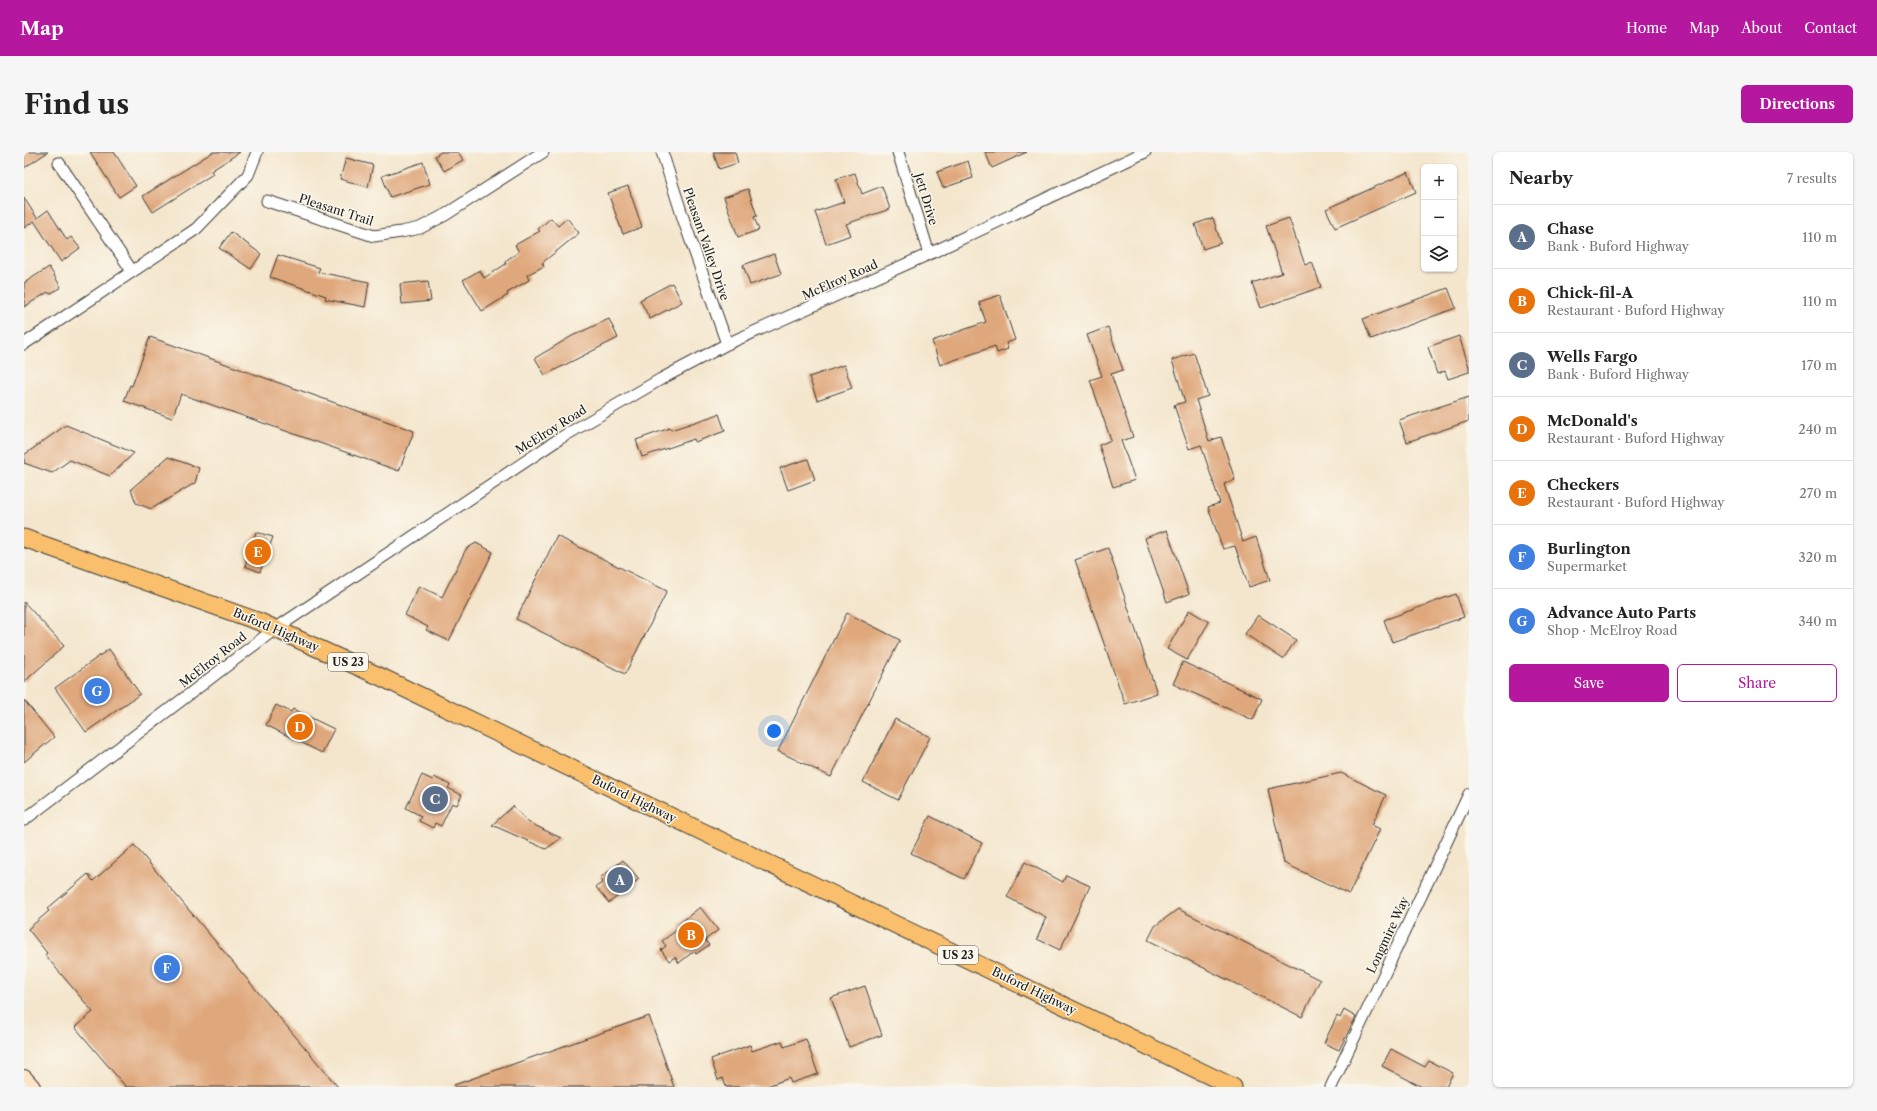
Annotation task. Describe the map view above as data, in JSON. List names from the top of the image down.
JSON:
{
  "streets": {
    "main road": ["Buford Highway", "US 23"],
    "street": [
      "Jett Drive",
      "Pleasant Trail",
      "Pleasant Valley Drive",
      "McElroy Road",
      "Longmire Way"
    ]
  },
  "crossings": [
    ["Jett Drive", "McElroy Road"],
    ["Pleasant Valley Drive", "McElroy Road"],
    ["McElroy Road", "Buford Highway"]
  ],
  "page": {
    "header": "Map",
    "nav": [
      "Home",
      "Map",
      "About",
      "Contact"
    ],
    "buttons": [
      "Directions",
      ["Save", "Share"]
    ],
    "title": "Find us",
    "heading": ["Nearby", "7 results"],
    "map_buttons": ["+", "−"],
    "list": [
      {
        "mark": "A",
        "name": "Chase",
        "note": "Bank · Buford Highway",
        "value": "110 m"
      },
      {
        "mark": "B",
        "name": "Chick-fil-A",
        "note": "Restaurant · Buford Highway",
        "value": "110 m"
      },
      {
        "mark": "C",
        "name": "Wells Fargo",
        "note": "Bank · Buford Highway",
        "value": "170 m"
      },
      {
        "mark": "D",
        "name": "McDonald's",
        "note": "Restaurant · Buford Highway",
        "value": "240 m"
      },
      {
        "mark": "E",
        "name": "Checkers",
        "note": "Restaurant · Buford Highway",
        "value": "270 m"
      },
      {
        "mark": "F",
        "name": "Burlington",
        "note": "Supermarket",
        "value": "320 m"
      },
      {
        "mark": "G",
        "name": "Advance Auto Parts",
        "note": "Shop · McElroy Road",
        "value": "340 m"
      }
    ],
    "pins": [
      "E",
      "G",
      "D",
      "C",
      "A",
      "B",
      "F"
    ]
  }
}
